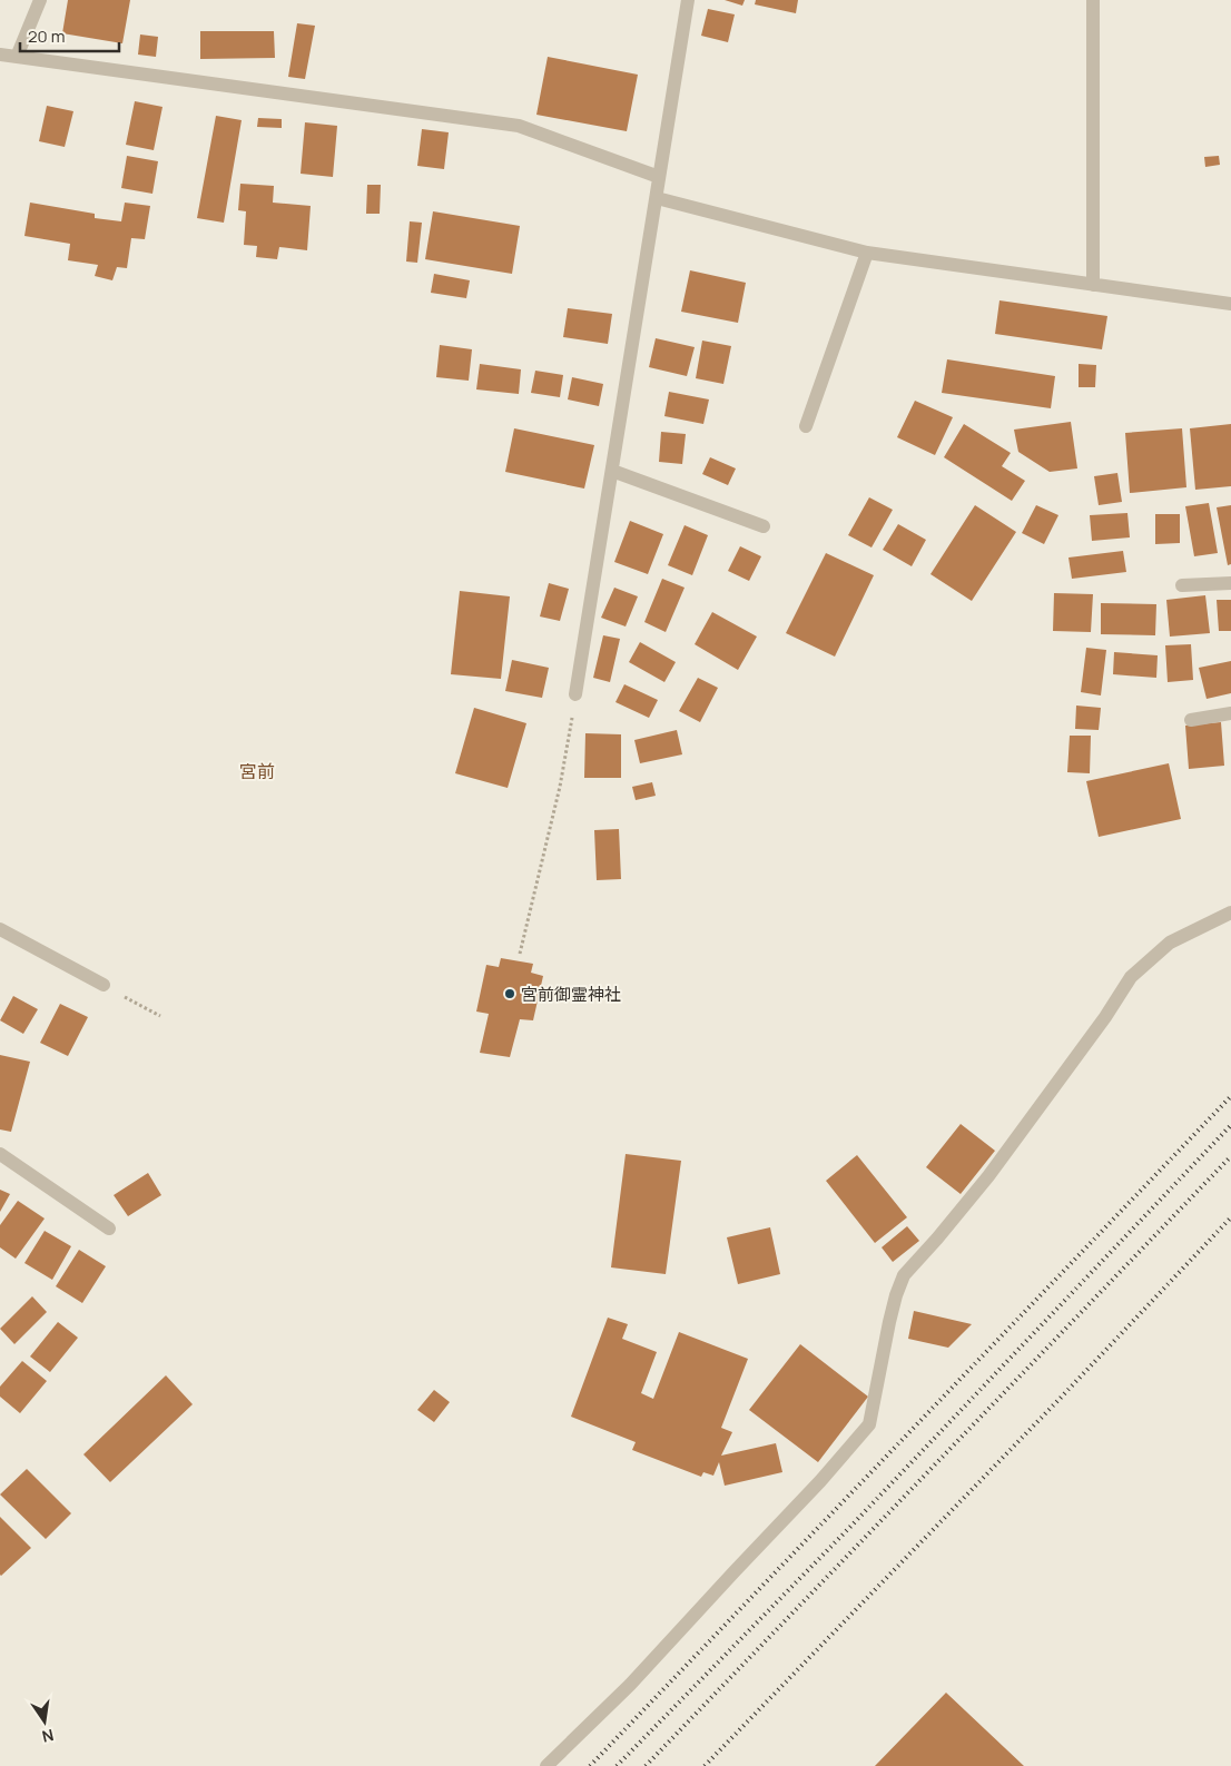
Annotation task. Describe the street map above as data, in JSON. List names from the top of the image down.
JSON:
{
  "districts": ["宮前"],
  "places": ["宮前御霊神社"],
  "scale_bar": "20 m",
  "north": "bottom"
}
